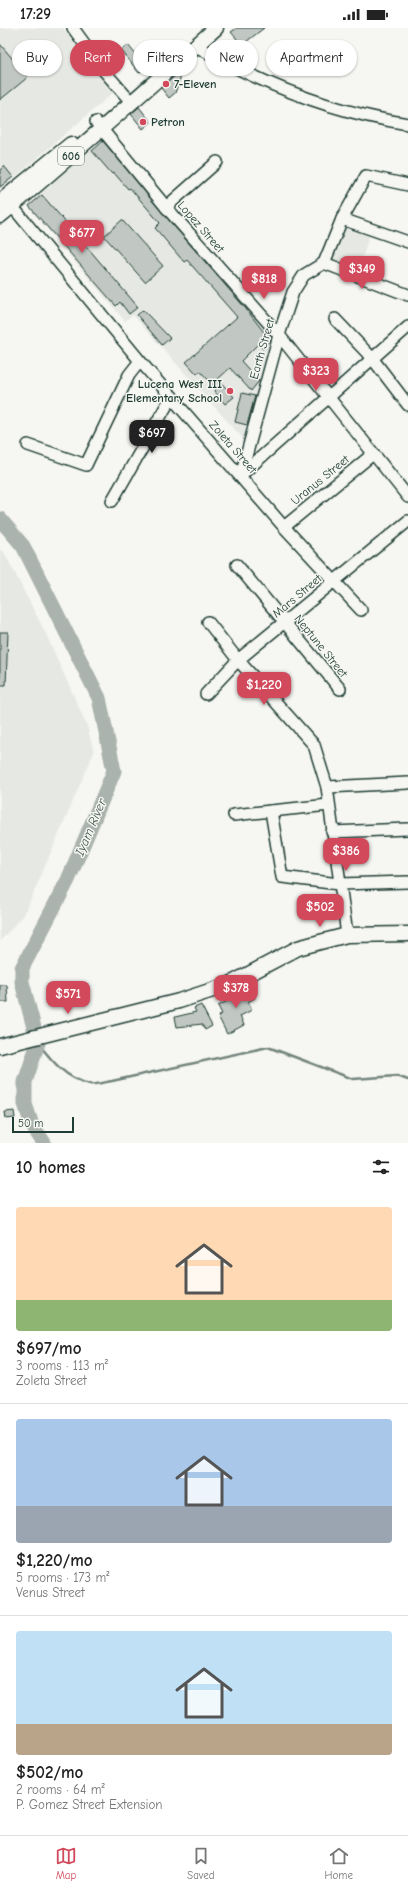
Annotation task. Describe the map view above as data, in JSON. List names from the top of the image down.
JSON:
{
  "streets": {
    "main road": ["606"],
    "street": [
      "Lopez Street",
      "Earth Street",
      "Zoleta Street",
      "Uranus Street",
      "Mars Street",
      "Neptune Street"
    ]
  },
  "crossings": [
    ["606", "Lopez Street"],
    ["606", "Zoleta Street"],
    ["Lopez Street", "Earth Street"],
    ["Lopez Street", "Uranus Street"],
    ["Earth Street", "Zoleta Street"],
    ["Zoleta Street", "Uranus Street"],
    ["Zoleta Street", "Mars Street"],
    ["Mars Street", "Neptune Street"]
  ],
  "water": ["Iyam River"],
  "places": ["7-Eleven", "Petron", "Lucena West III Elementary School"],
  "scale_bar": "50 m",
  "page": {
    "status": "17:29",
    "chip": [
      "Buy",
      "Rent",
      "Filters",
      "New",
      "Apartment"
    ],
    "price": [
      "$677",
      "$349",
      "$818",
      "$323",
      "$697",
      "$1,220",
      "$386",
      "$502",
      "$378",
      "$571"
    ],
    "scale": "50 m",
    "heading": "10 homes",
    "list": [
      {
        "name": "$697/mo",
        "note": "3 rooms · 113 m² · Zoleta Street"
      },
      {
        "name": "$1,220/mo",
        "note": "5 rooms · 173 m² · Venus Street"
      },
      {
        "name": "$502/mo",
        "note": "2 rooms · 64 m² · P. Gomez Street Extension"
      }
    ],
    "tabs": ["Map", "Saved", "Home"]
  }
}
